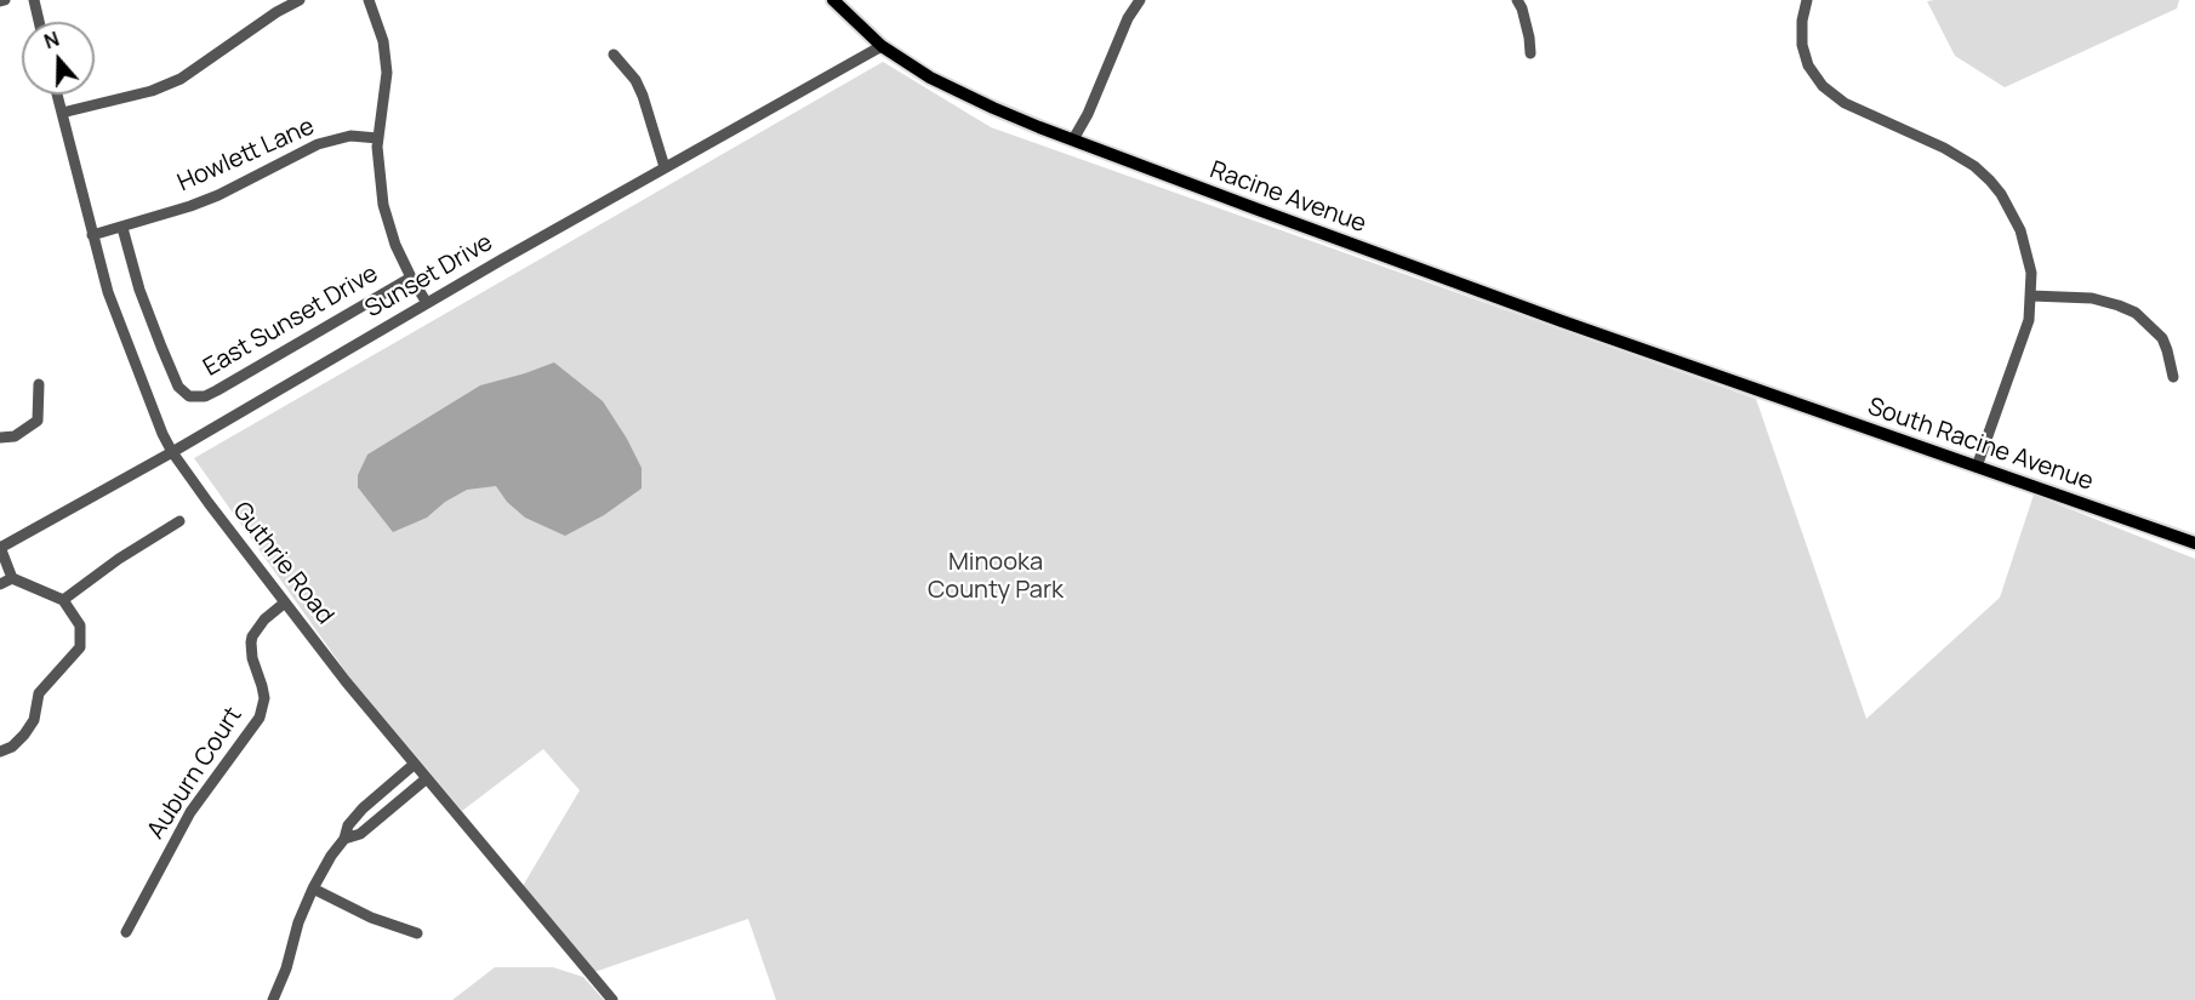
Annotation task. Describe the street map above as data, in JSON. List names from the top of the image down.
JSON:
{
  "streets": {
    "main road": ["Racine Avenue", "South Racine Avenue"],
    "street": [
      "Howlett Lane",
      "Sunset Drive",
      "East Sunset Drive",
      "Guthrie Road",
      "Auburn Court"
    ]
  },
  "crossings": [
    ["Howlett Lane", "East Sunset Drive"],
    ["Howlett Lane", "Guthrie Road"],
    ["Racine Avenue", "Sunset Drive"],
    ["Racine Avenue", "South Racine Avenue"],
    ["Sunset Drive", "Guthrie Road"],
    ["Guthrie Road", "Auburn Court"]
  ],
  "parks": ["Minooka County Park"],
  "north": "top"
}
